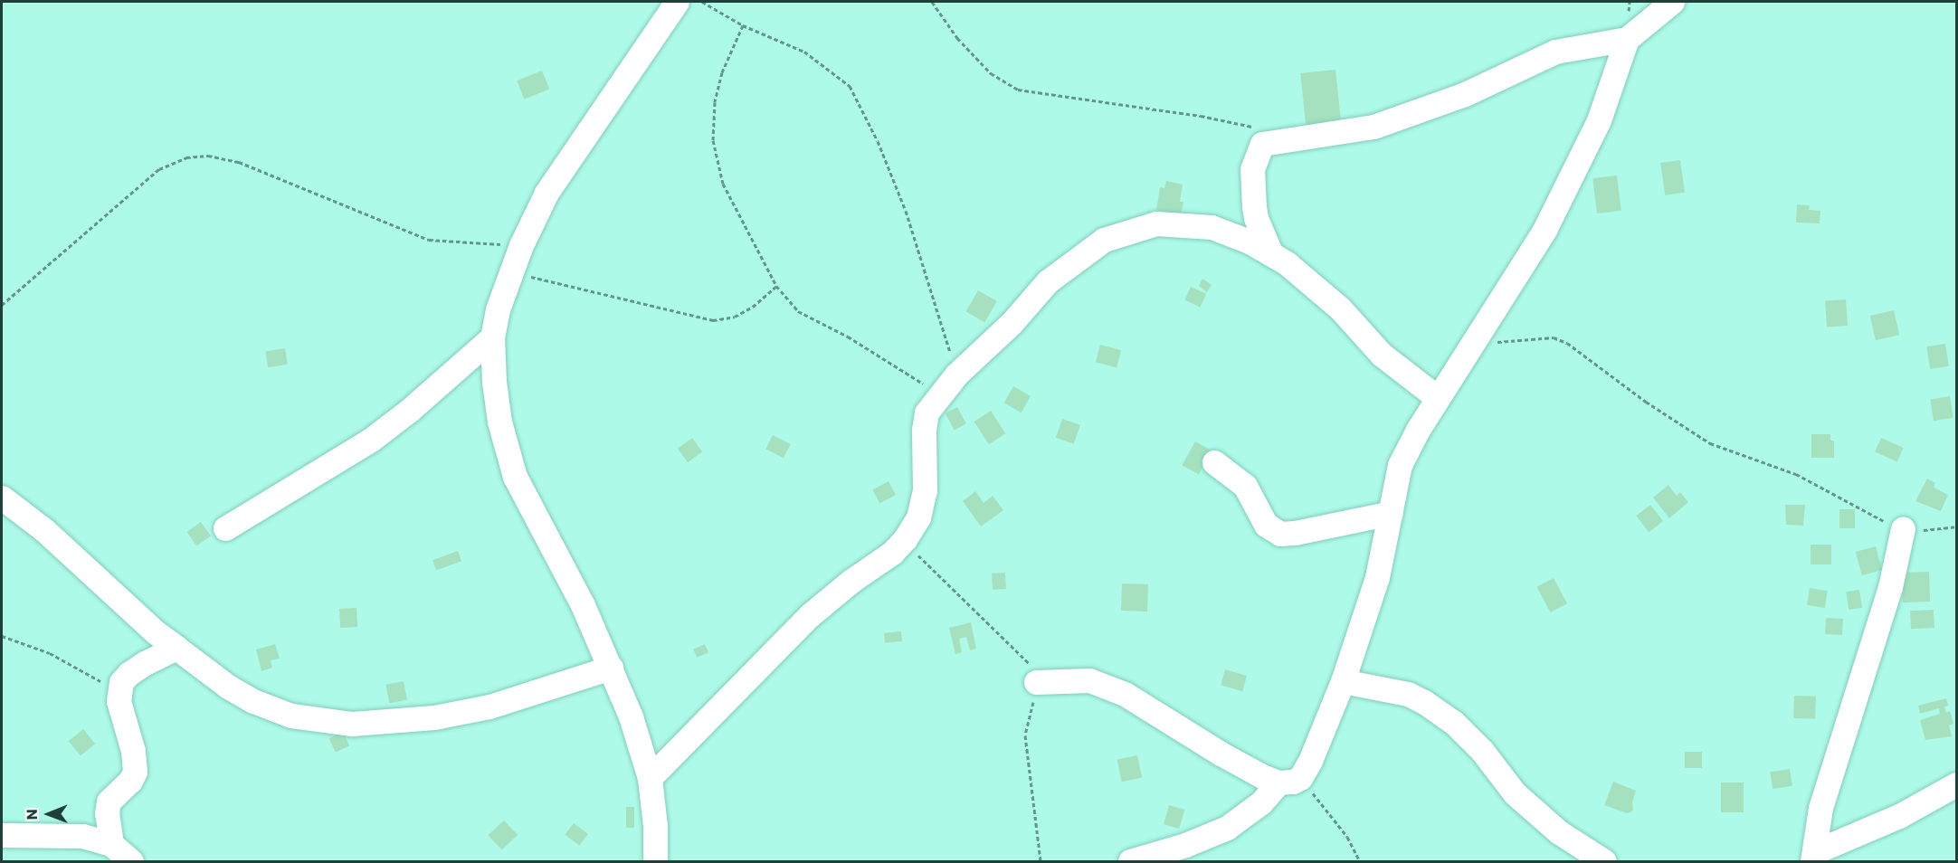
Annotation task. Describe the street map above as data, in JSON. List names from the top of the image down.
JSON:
{
  "north": "left"
}
